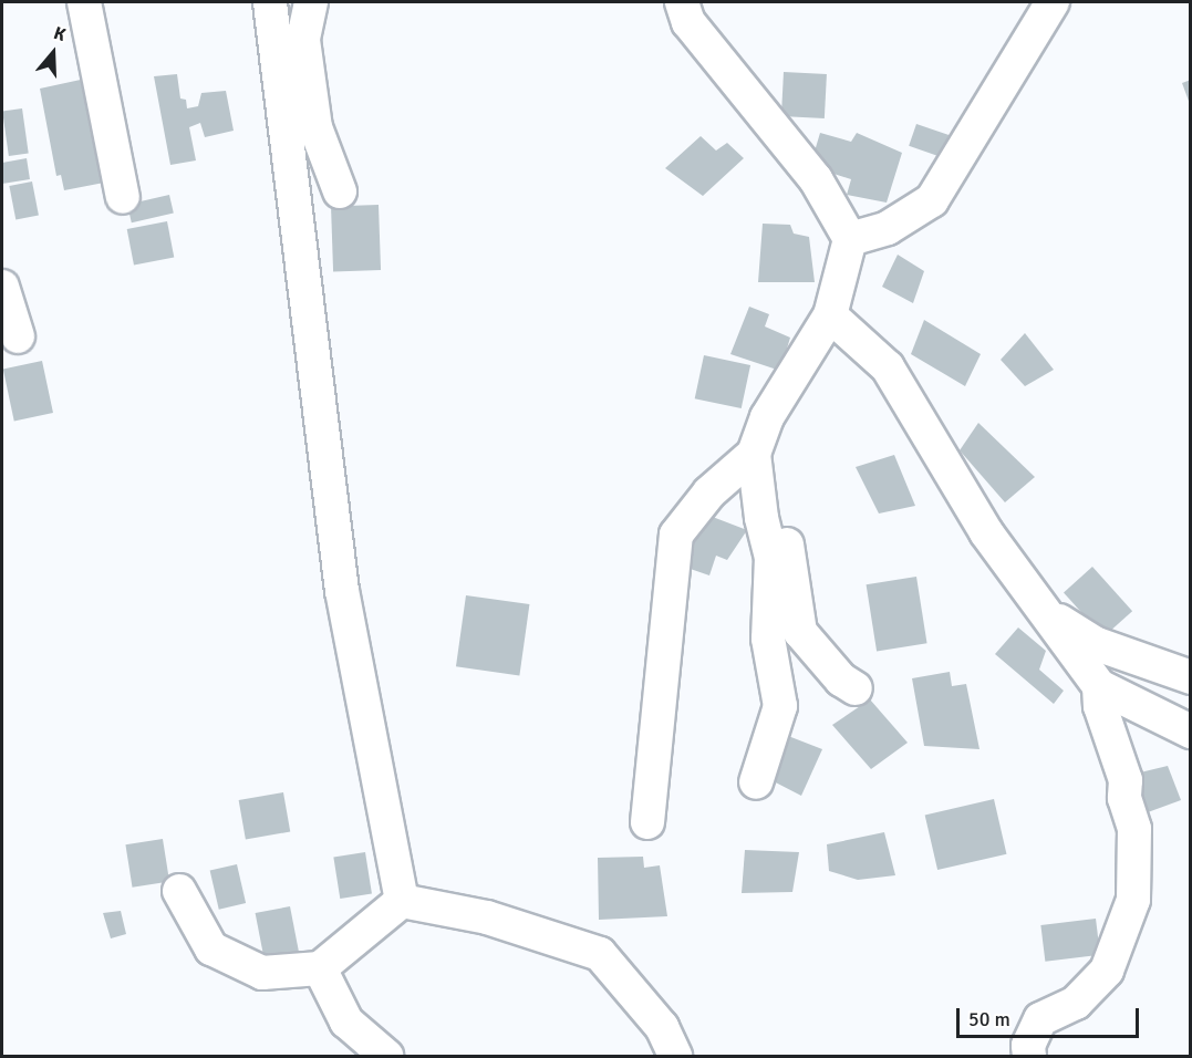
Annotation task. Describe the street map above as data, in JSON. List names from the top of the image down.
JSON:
{
  "scale_bar": "50 m",
  "north": "top"
}
